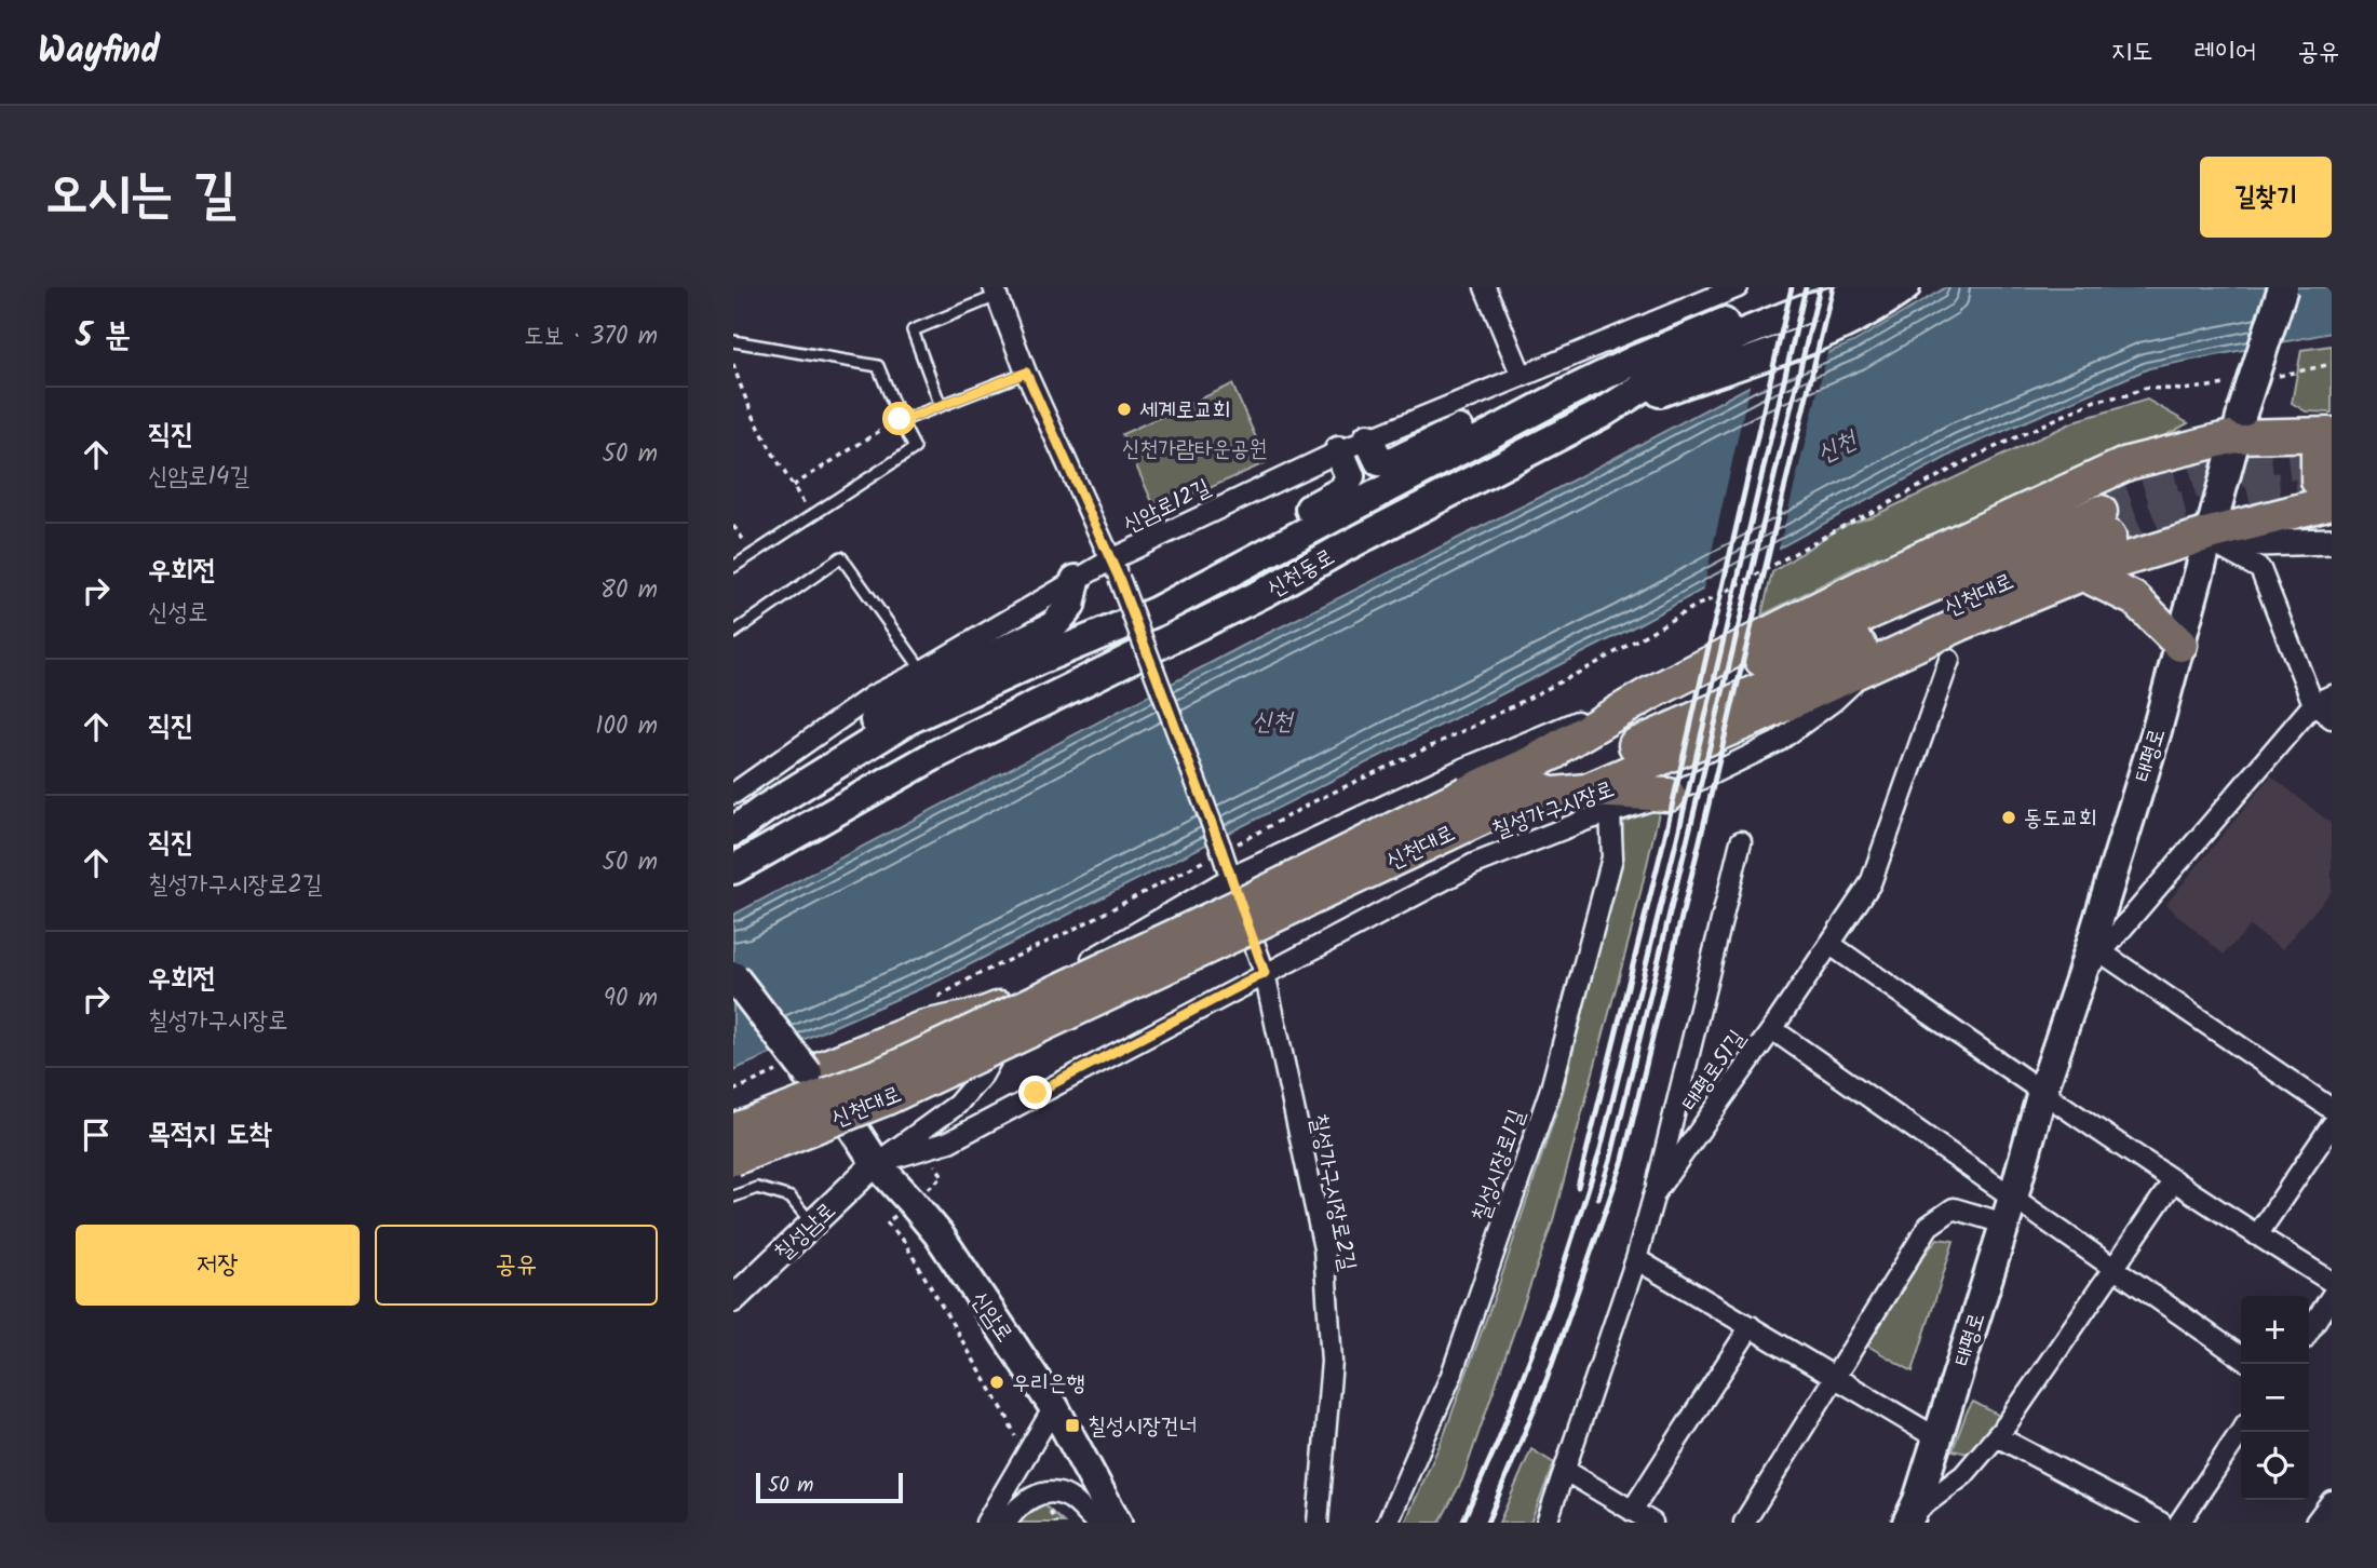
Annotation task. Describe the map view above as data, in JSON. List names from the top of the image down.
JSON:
{
  "streets": {
    "highway": ["신천대로"],
    "main road": ["신천동로", "태평로", "신암로"],
    "street": [
      "신암로12길",
      "칠성가구시장로",
      "태평로51길",
      "칠성시장로1길",
      "칠성가구시장로2길",
      "칠성남로"
    ]
  },
  "crossings": [
    ["신암로12길", "칠성가구시장로2길"],
    ["칠성가구시장로", "칠성시장로1길"],
    ["칠성가구시장로", "칠성가구시장로2길"],
    ["칠성가구시장로", "칠성남로"],
    ["칠성가구시장로", "신암로"],
    ["칠성남로", "신암로"]
  ],
  "water": ["신천"],
  "parks": ["신천가람타운공원"],
  "places": {
    "other": ["세계로교회", "동도교회", "우리은행"],
    "transit": ["칠성시장건너"]
  },
  "scale_bar": "50 m",
  "page": {
    "header": "Wayfind",
    "nav": ["지도", "레이어", "공유"],
    "title": "오시는 길",
    "buttons": [
      "길찾기",
      ["저장", "공유"]
    ],
    "heading": ["5 분", "도보 · 370 m"],
    "list": [
      ["직진", "신암로14길", "50 m"],
      ["우회전", "신성로", "80 m"],
      ["직진", "100 m"],
      ["직진", "칠성가구시장로2길", "50 m"],
      ["우회전", "칠성가구시장로", "90 m"],
      "목적지 도착"
    ],
    "map_buttons": ["+", "−"],
    "scale": "50 m"
  }
}
